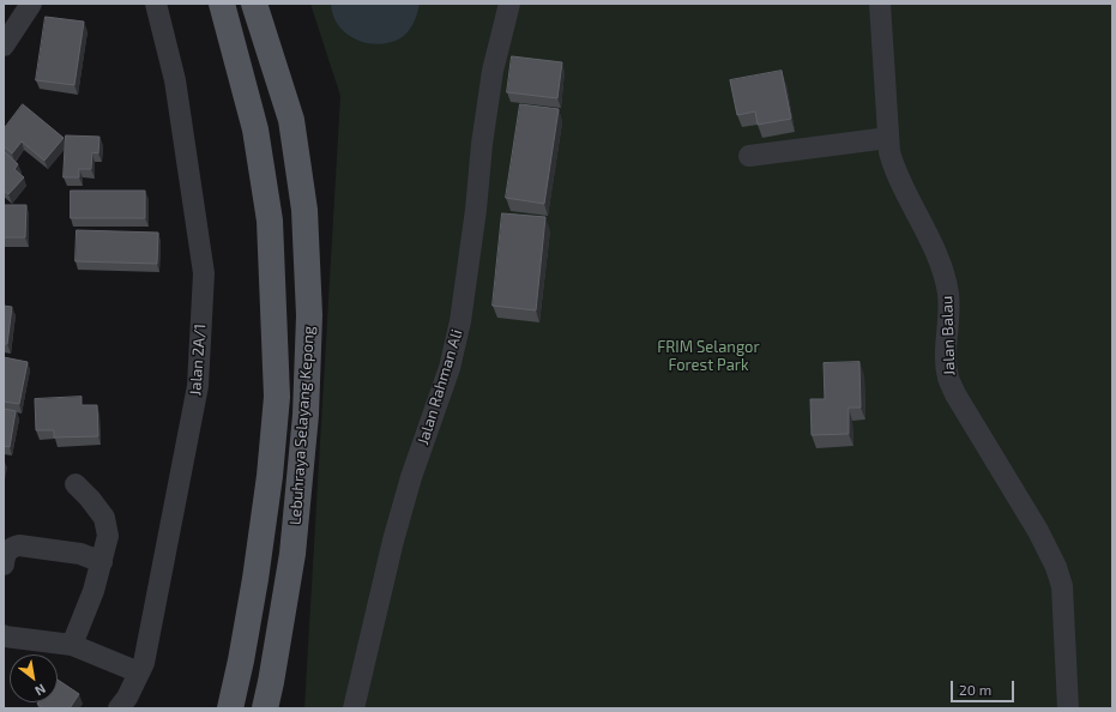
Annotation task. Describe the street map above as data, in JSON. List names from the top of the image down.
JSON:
{
  "streets": {
    "main road": ["Lebuhraya Selayang Kepong"],
    "street": ["Jalan Balau", "Jalan 2A/1", "Jalan Rahman Ali"]
  },
  "parks": ["FRIM Selangor Forest Park"],
  "scale_bar": "20 m",
  "north": "bottom right"
}
